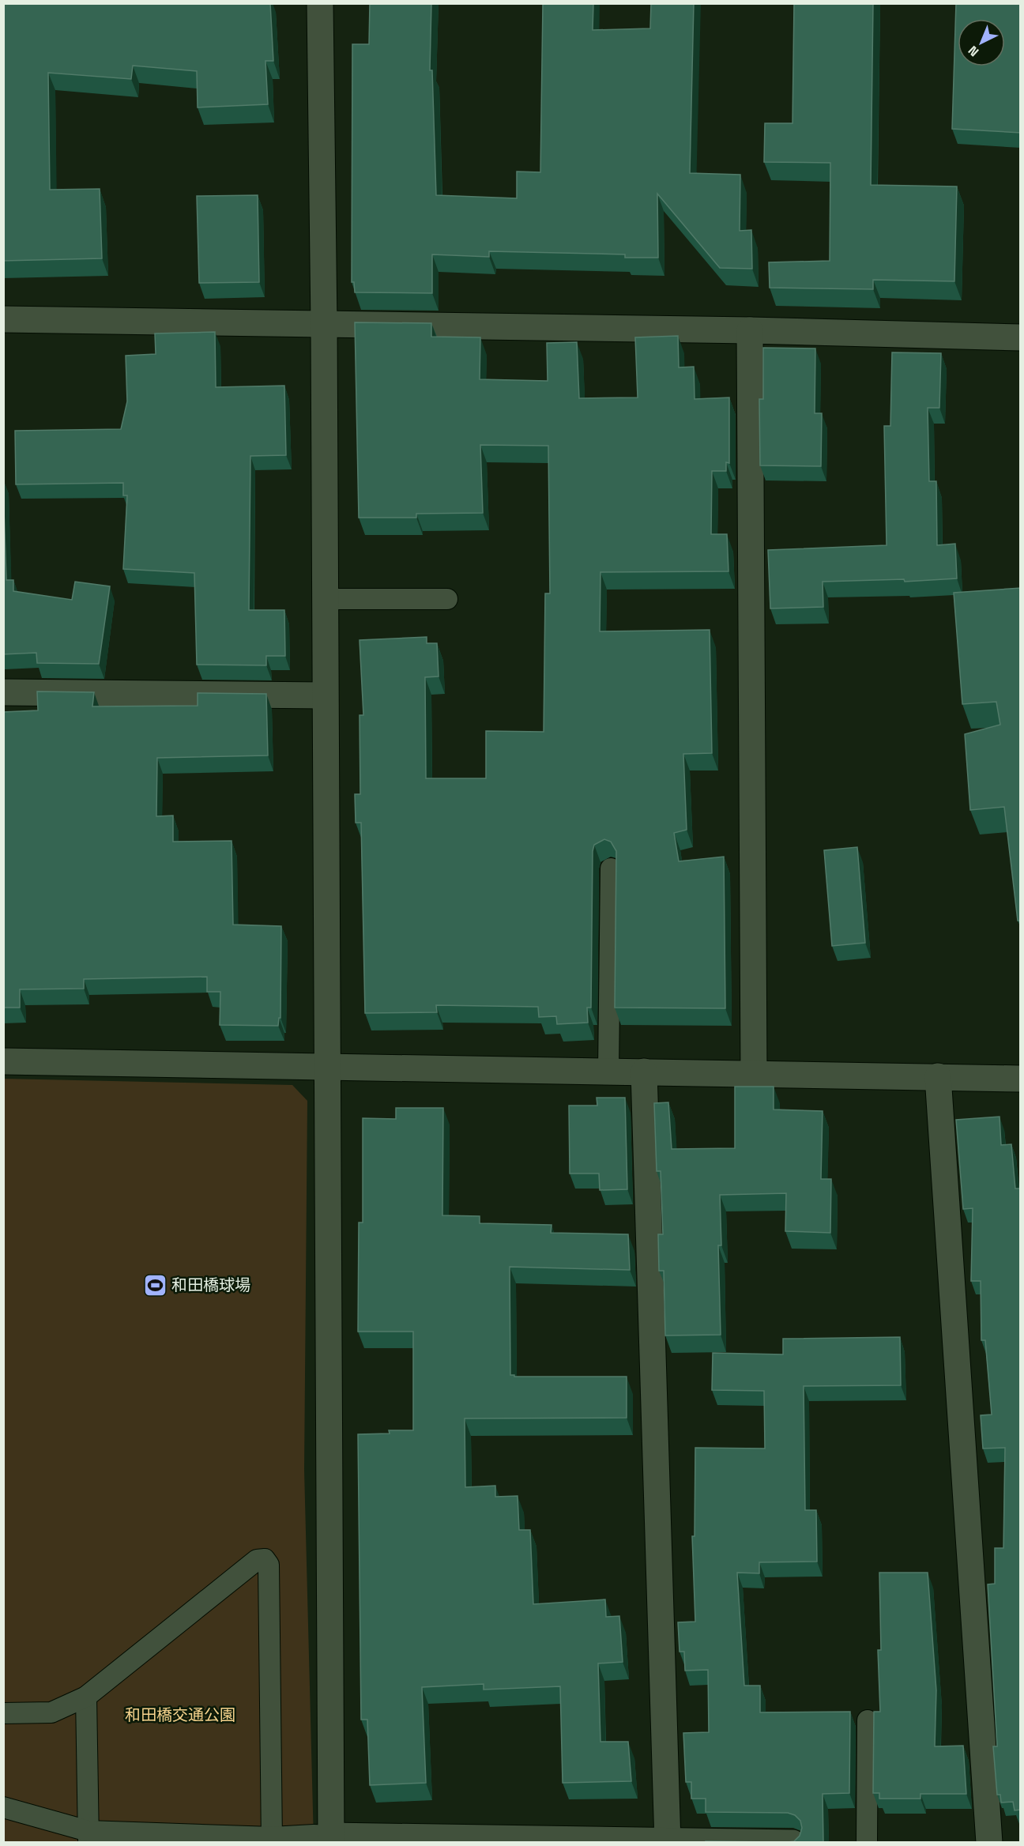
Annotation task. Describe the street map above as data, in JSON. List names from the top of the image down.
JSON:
{
  "parks": ["和田橋交通公園"],
  "places": {
    "sports": ["和田橋球場"]
  },
  "north": "bottom left"
}
